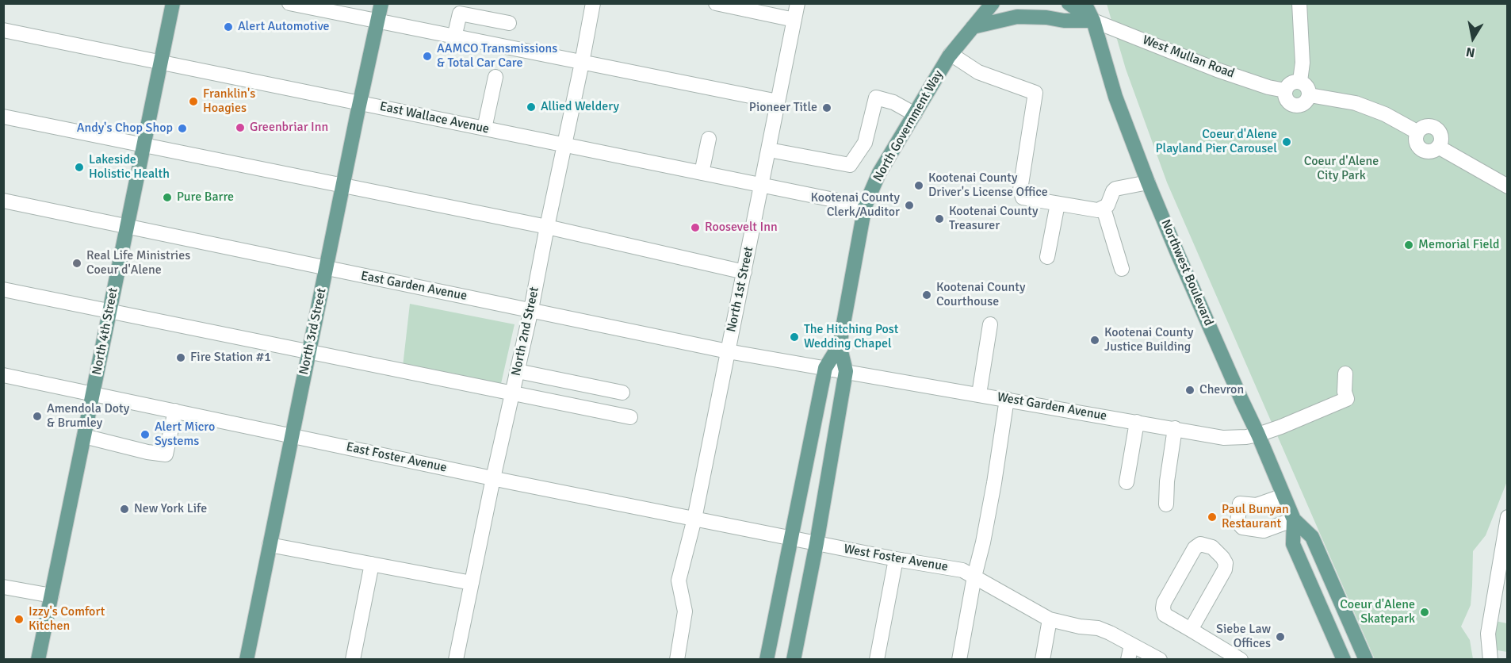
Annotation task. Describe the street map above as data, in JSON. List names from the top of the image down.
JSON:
{
  "streets": {
    "main road": [
      "North Government Way",
      "Northwest Boulevard",
      "North 4th Street",
      "North 3rd Street"
    ],
    "street": [
      "West Mullan Road",
      "East Wallace Avenue",
      "East Garden Avenue",
      "North 1st Street",
      "North 2nd Street",
      "West Garden Avenue",
      "East Foster Avenue",
      "West Foster Avenue"
    ]
  },
  "crossings": [
    ["West Mullan Road", "Northwest Boulevard"],
    ["East Wallace Avenue", "North Government Way"],
    ["East Wallace Avenue", "North 1st Street"],
    ["East Wallace Avenue", "North 4th Street"],
    ["East Wallace Avenue", "North 3rd Street"],
    ["East Wallace Avenue", "North 2nd Street"],
    ["North Government Way", "East Garden Avenue"],
    ["North Government Way", "West Garden Avenue"],
    ["North Government Way", "East Foster Avenue"],
    ["North Government Way", "West Foster Avenue"],
    ["Northwest Boulevard", "West Garden Avenue"],
    ["East Garden Avenue", "North 1st Street"],
    ["East Garden Avenue", "North 4th Street"],
    ["East Garden Avenue", "North 3rd Street"],
    ["East Garden Avenue", "North 2nd Street"],
    ["East Garden Avenue", "West Garden Avenue"],
    ["North 1st Street", "East Foster Avenue"],
    ["North 4th Street", "East Foster Avenue"],
    ["North 3rd Street", "East Foster Avenue"],
    ["North 2nd Street", "East Foster Avenue"]
  ],
  "parks": ["Coeur d'Alene City Park"],
  "places": [
    "Alert Automotive",
    "AAMCO Transmissions & Total Car Care",
    "Franklin's Hoagies",
    "Allied Weldery",
    "Pioneer Title",
    "Greenbriar Inn",
    "Andy's Chop Shop",
    "Coeur d'Alene Playland Pier Carousel",
    "Lakeside Holistic Health",
    "Kootenai County Driver's License Office",
    "Pure Barre",
    "Kootenai County Clerk/Auditor",
    "Kootenai County Treasurer",
    "Roosevelt Inn",
    "Memorial Field",
    "Real Life Ministries Coeur d'Alene",
    "Kootenai County Courthouse",
    "The Hitching Post Wedding Chapel",
    "Kootenai County Justice Building",
    "Fire Station #1",
    "Chevron",
    "Amendola Doty & Brumley",
    "Alert Micro Systems",
    "New York Life",
    "Paul Bunyan Restaurant",
    "Coeur d'Alene Skatepark",
    "Izzy's Comfort Kitchen",
    "Siebe Law Offices"
  ],
  "north": "bottom"
}
